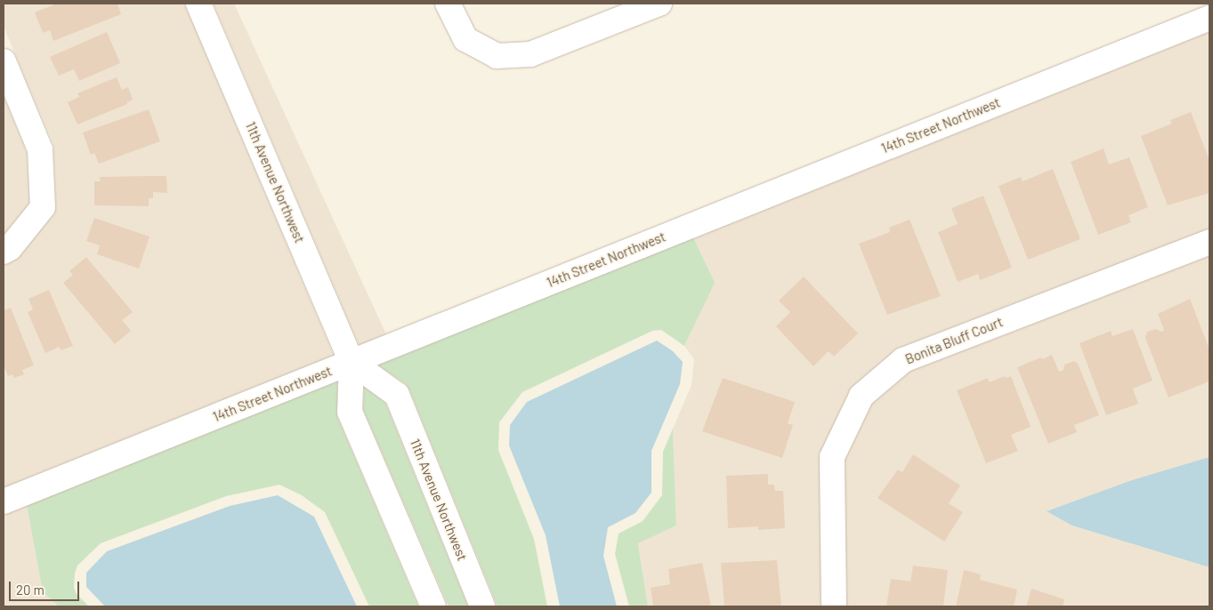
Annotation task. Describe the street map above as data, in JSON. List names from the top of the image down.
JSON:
{
  "streets": {
    "street": ["14th Street Northwest", "11th Avenue Northwest", "Bonita Bluff Court"]
  },
  "crossings": [
    ["14th Street Northwest", "11th Avenue Northwest"]
  ],
  "scale_bar": "20 m"
}
